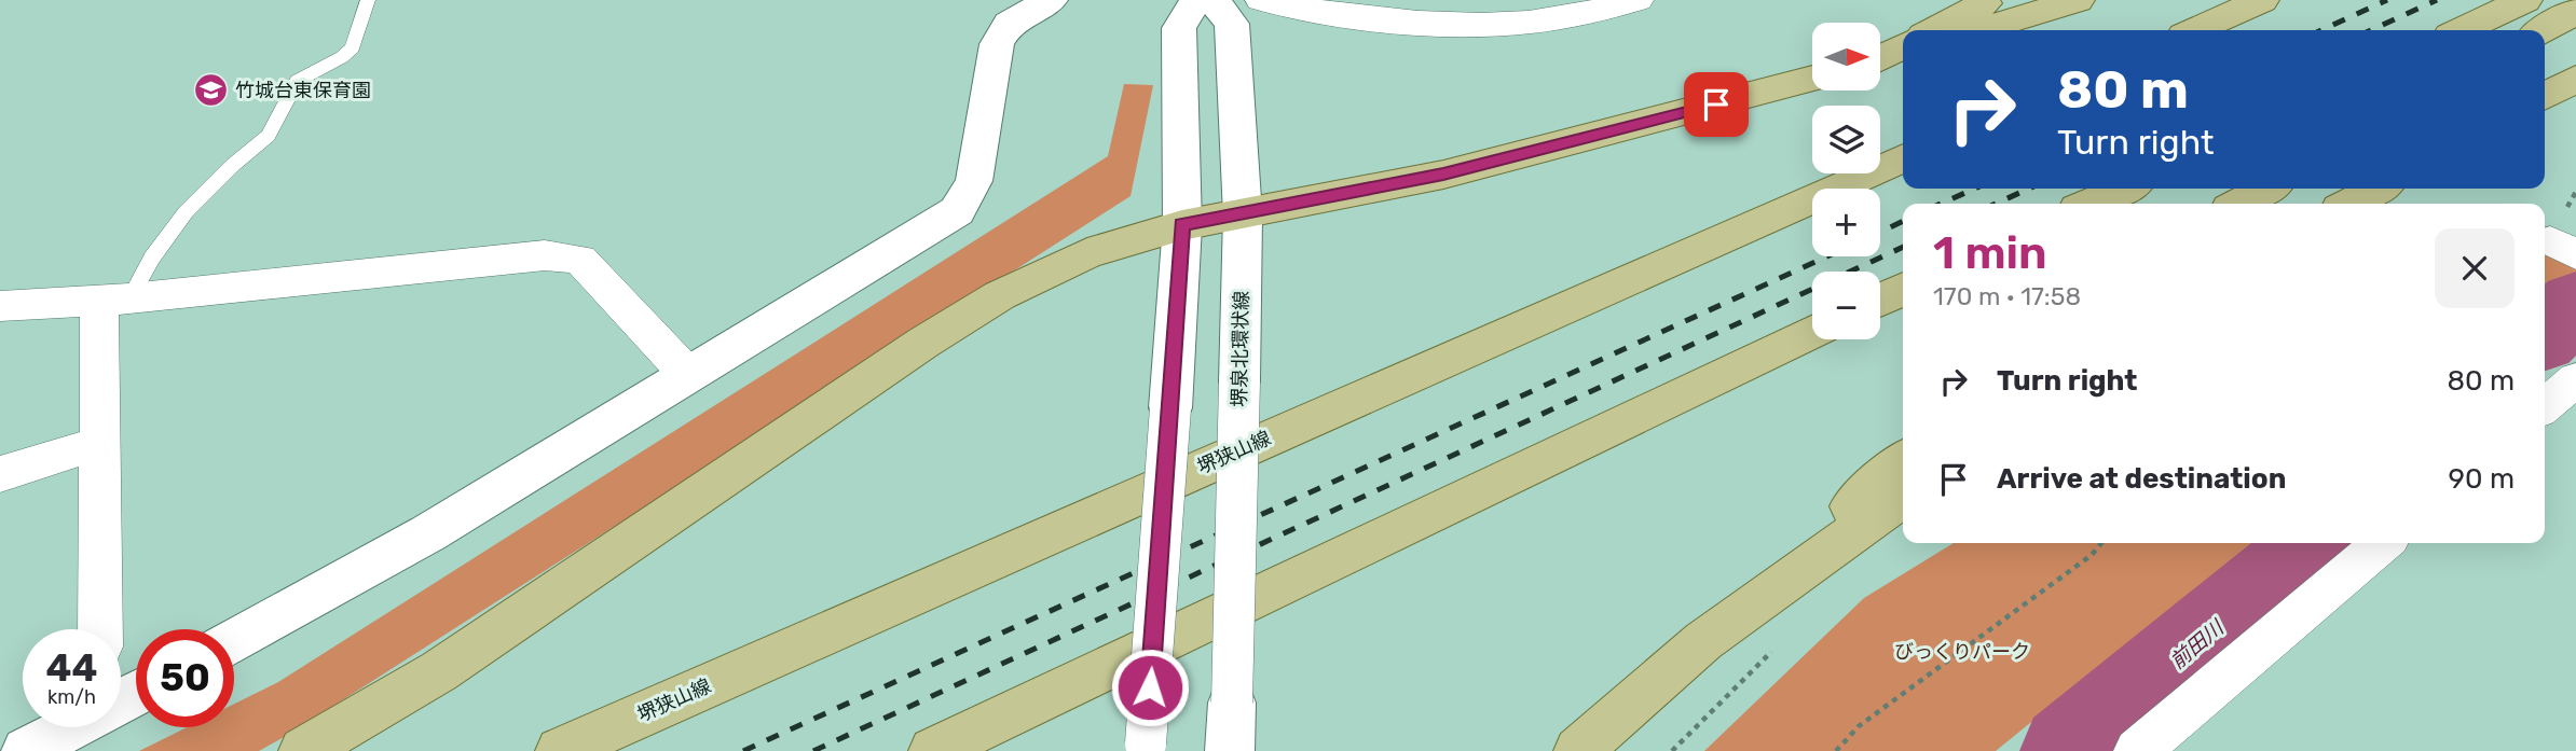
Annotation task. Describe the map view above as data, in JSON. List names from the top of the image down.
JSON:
{
  "streets": {
    "main road": ["堺泉北環状線", "堺狭山線"]
  },
  "water": ["前田川"],
  "parks": ["びっくりパーク"],
  "places": {
    "school or university": ["竹城台東保育園"]
  },
  "north": "right",
  "page": {
    "map_buttons": ["+", "−"],
    "turn": ["80 m", "Turn right"],
    "heading": ["1 min", "170 m · 17:58"],
    "list": [
      {
        "name": "Turn right",
        "value": "80 m"
      },
      {
        "name": "Arrive at destination",
        "value": "90 m"
      }
    ],
    "speed": "44 km/h",
    "limit": "50"
  }
}
